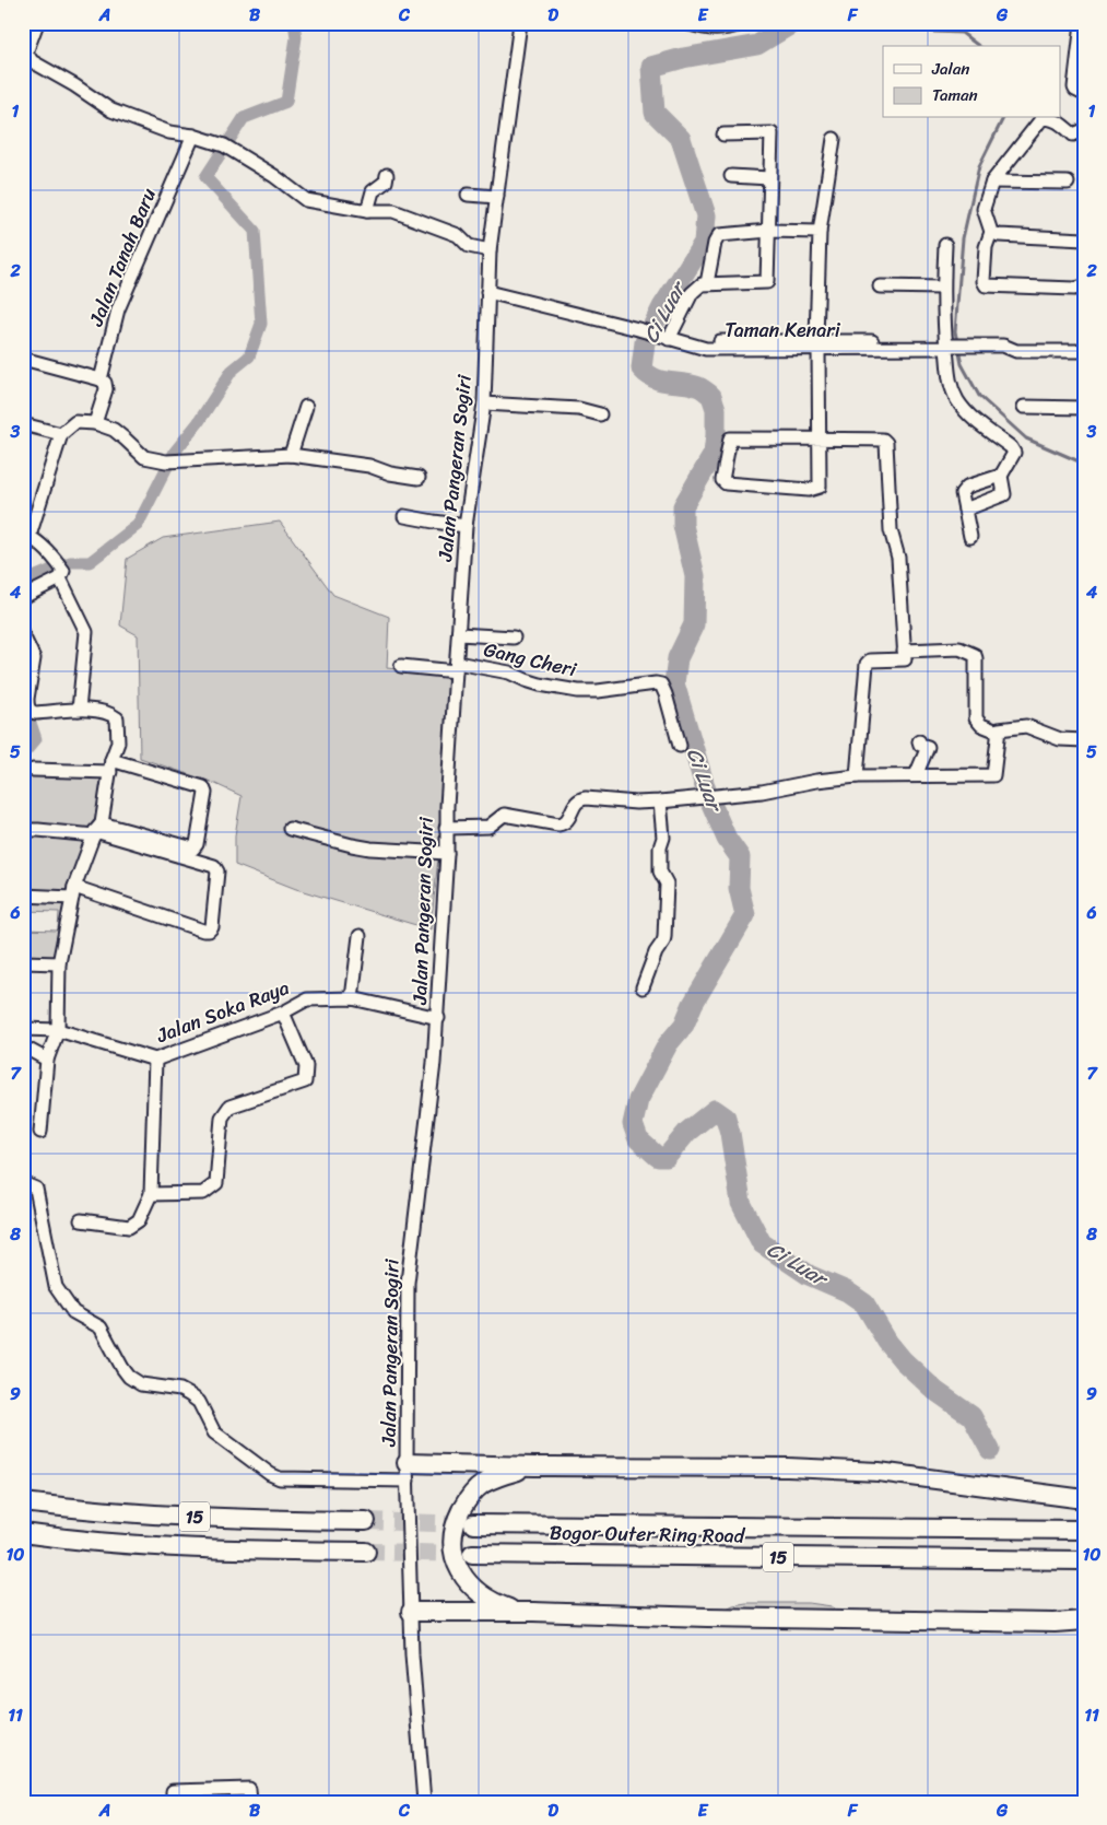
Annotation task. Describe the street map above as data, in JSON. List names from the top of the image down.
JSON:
{
  "streets": {
    "highway": ["15", "Bogor Outer Ring Road"],
    "street": [
      "Jalan Tanah Baru",
      "Taman Kenari",
      "Jalan Pangeran Sogiri",
      "Gang Cheri",
      "Jalan Soka Raya"
    ]
  },
  "crossings": [
    ["Taman Kenari", "Jalan Pangeran Sogiri"],
    ["Jalan Pangeran Sogiri", "Gang Cheri"],
    ["Jalan Pangeran Sogiri", "Jalan Soka Raya"]
  ],
  "water": ["Ci Luar"],
  "legend": ["Jalan", "Taman"],
  "grid": {
    "columns": [
      "A",
      "B",
      "C",
      "D",
      "E",
      "F",
      "G"
    ],
    "rows": [
      "1",
      "2",
      "3",
      "4",
      "5",
      "6",
      "7",
      "8",
      "9",
      "10",
      "11"
    ]
  }
}
